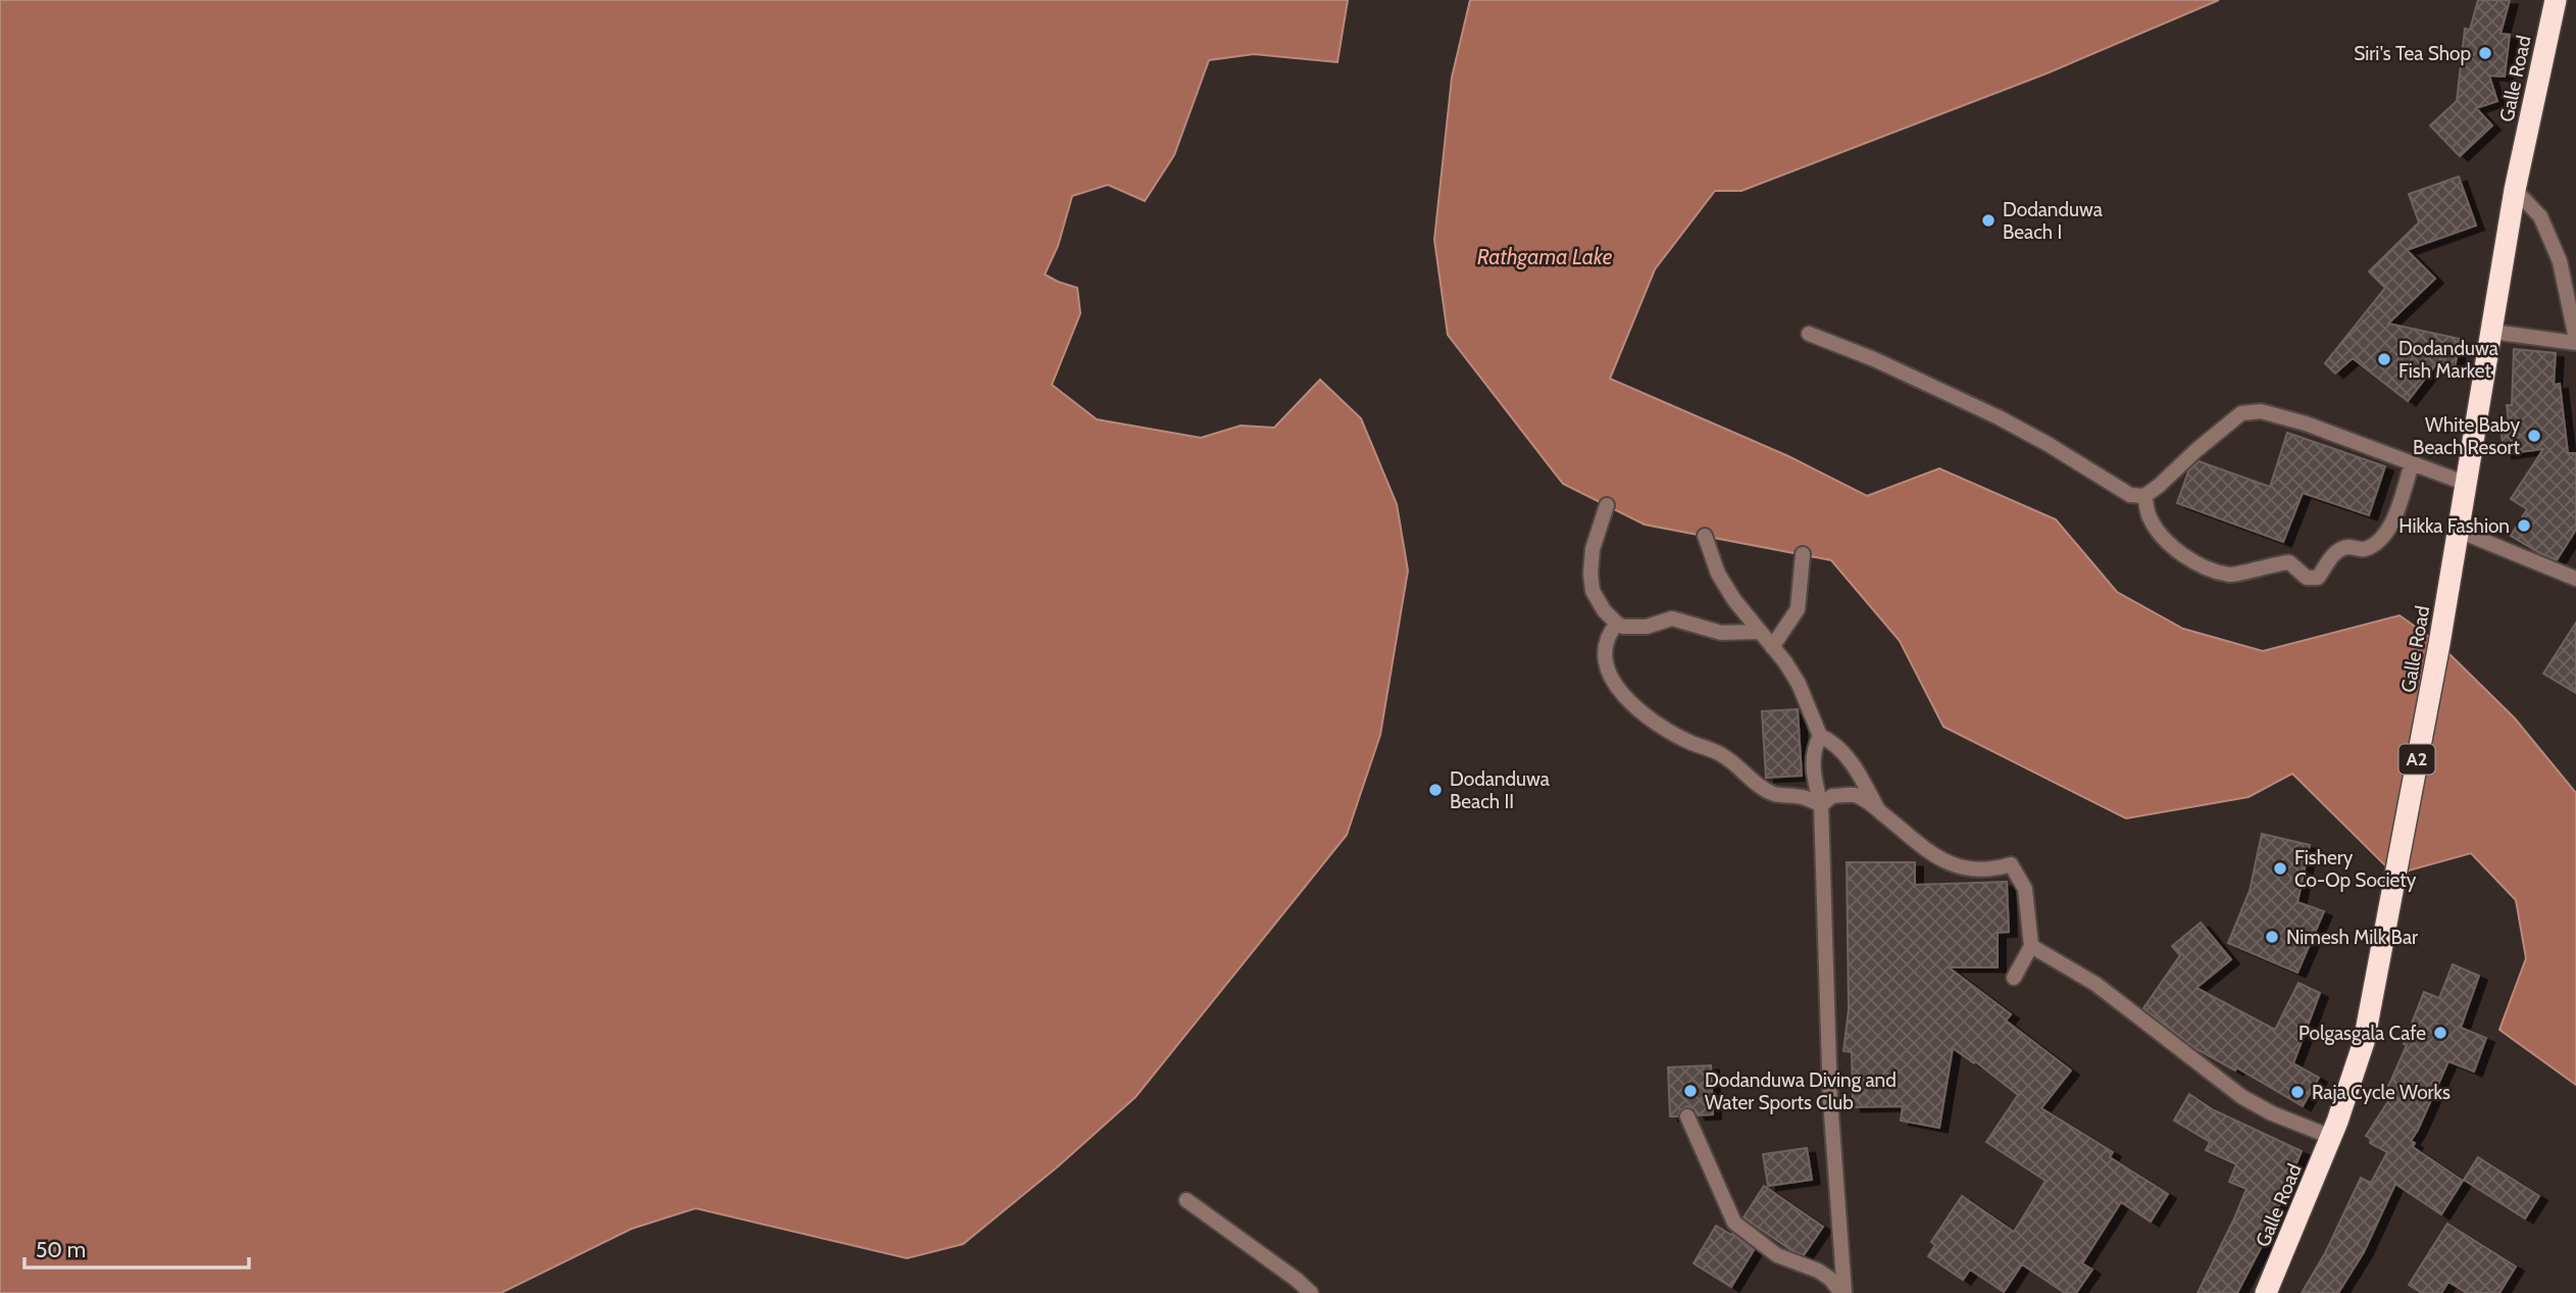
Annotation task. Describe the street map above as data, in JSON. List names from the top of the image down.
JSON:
{
  "streets": {
    "highway": ["Galle Road", "A2"]
  },
  "water": ["Rathgama Lake"],
  "places": [
    "Siri's Tea Shop",
    "Dodanduwa Beach I",
    "Dodanduwa Fish Market",
    "White Baby Beach Resort",
    "Hikka Fashion",
    "Dodanduwa Beach II",
    "Fishery Co-Op Society",
    "Nimesh Milk Bar",
    "Polgasgala Cafe",
    "Dodanduwa Diving and Water Sports Club",
    "Raja Cycle Works"
  ],
  "scale_bar": "50 m"
}
